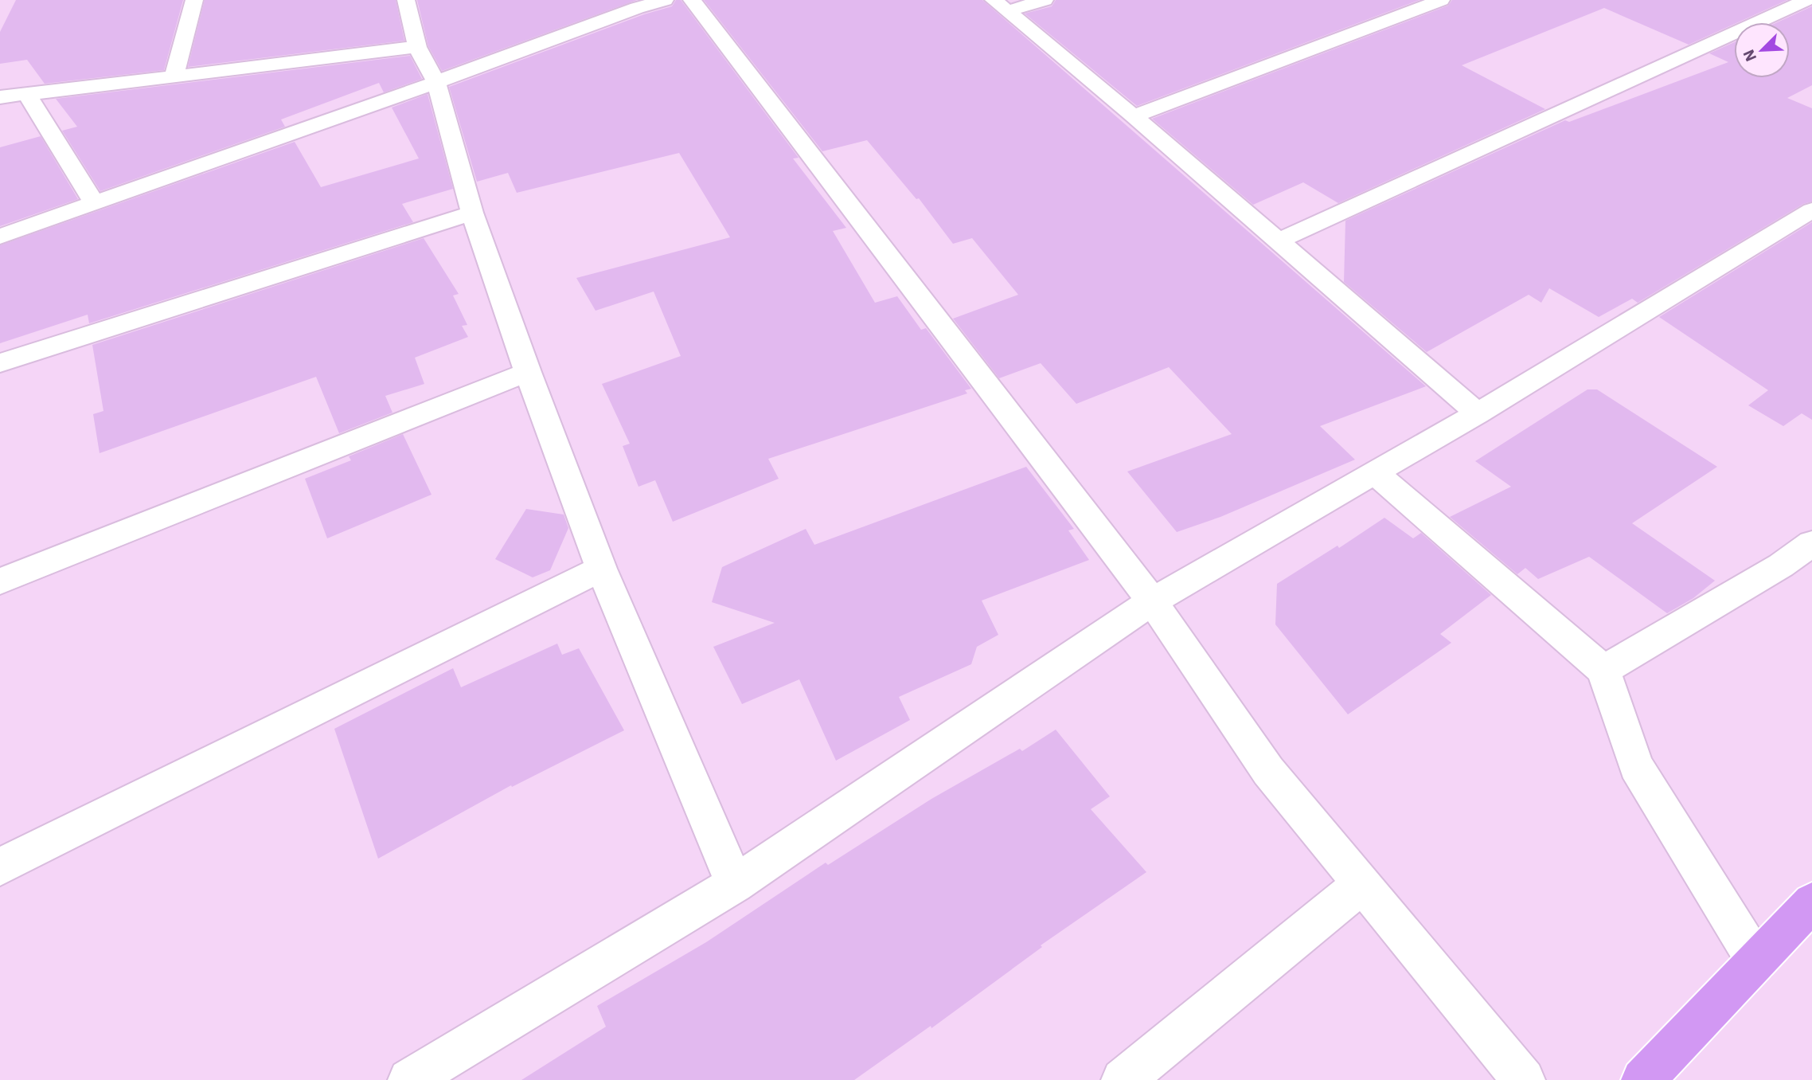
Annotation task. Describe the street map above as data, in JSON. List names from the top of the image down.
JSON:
{
  "north": "bottom left"
}
